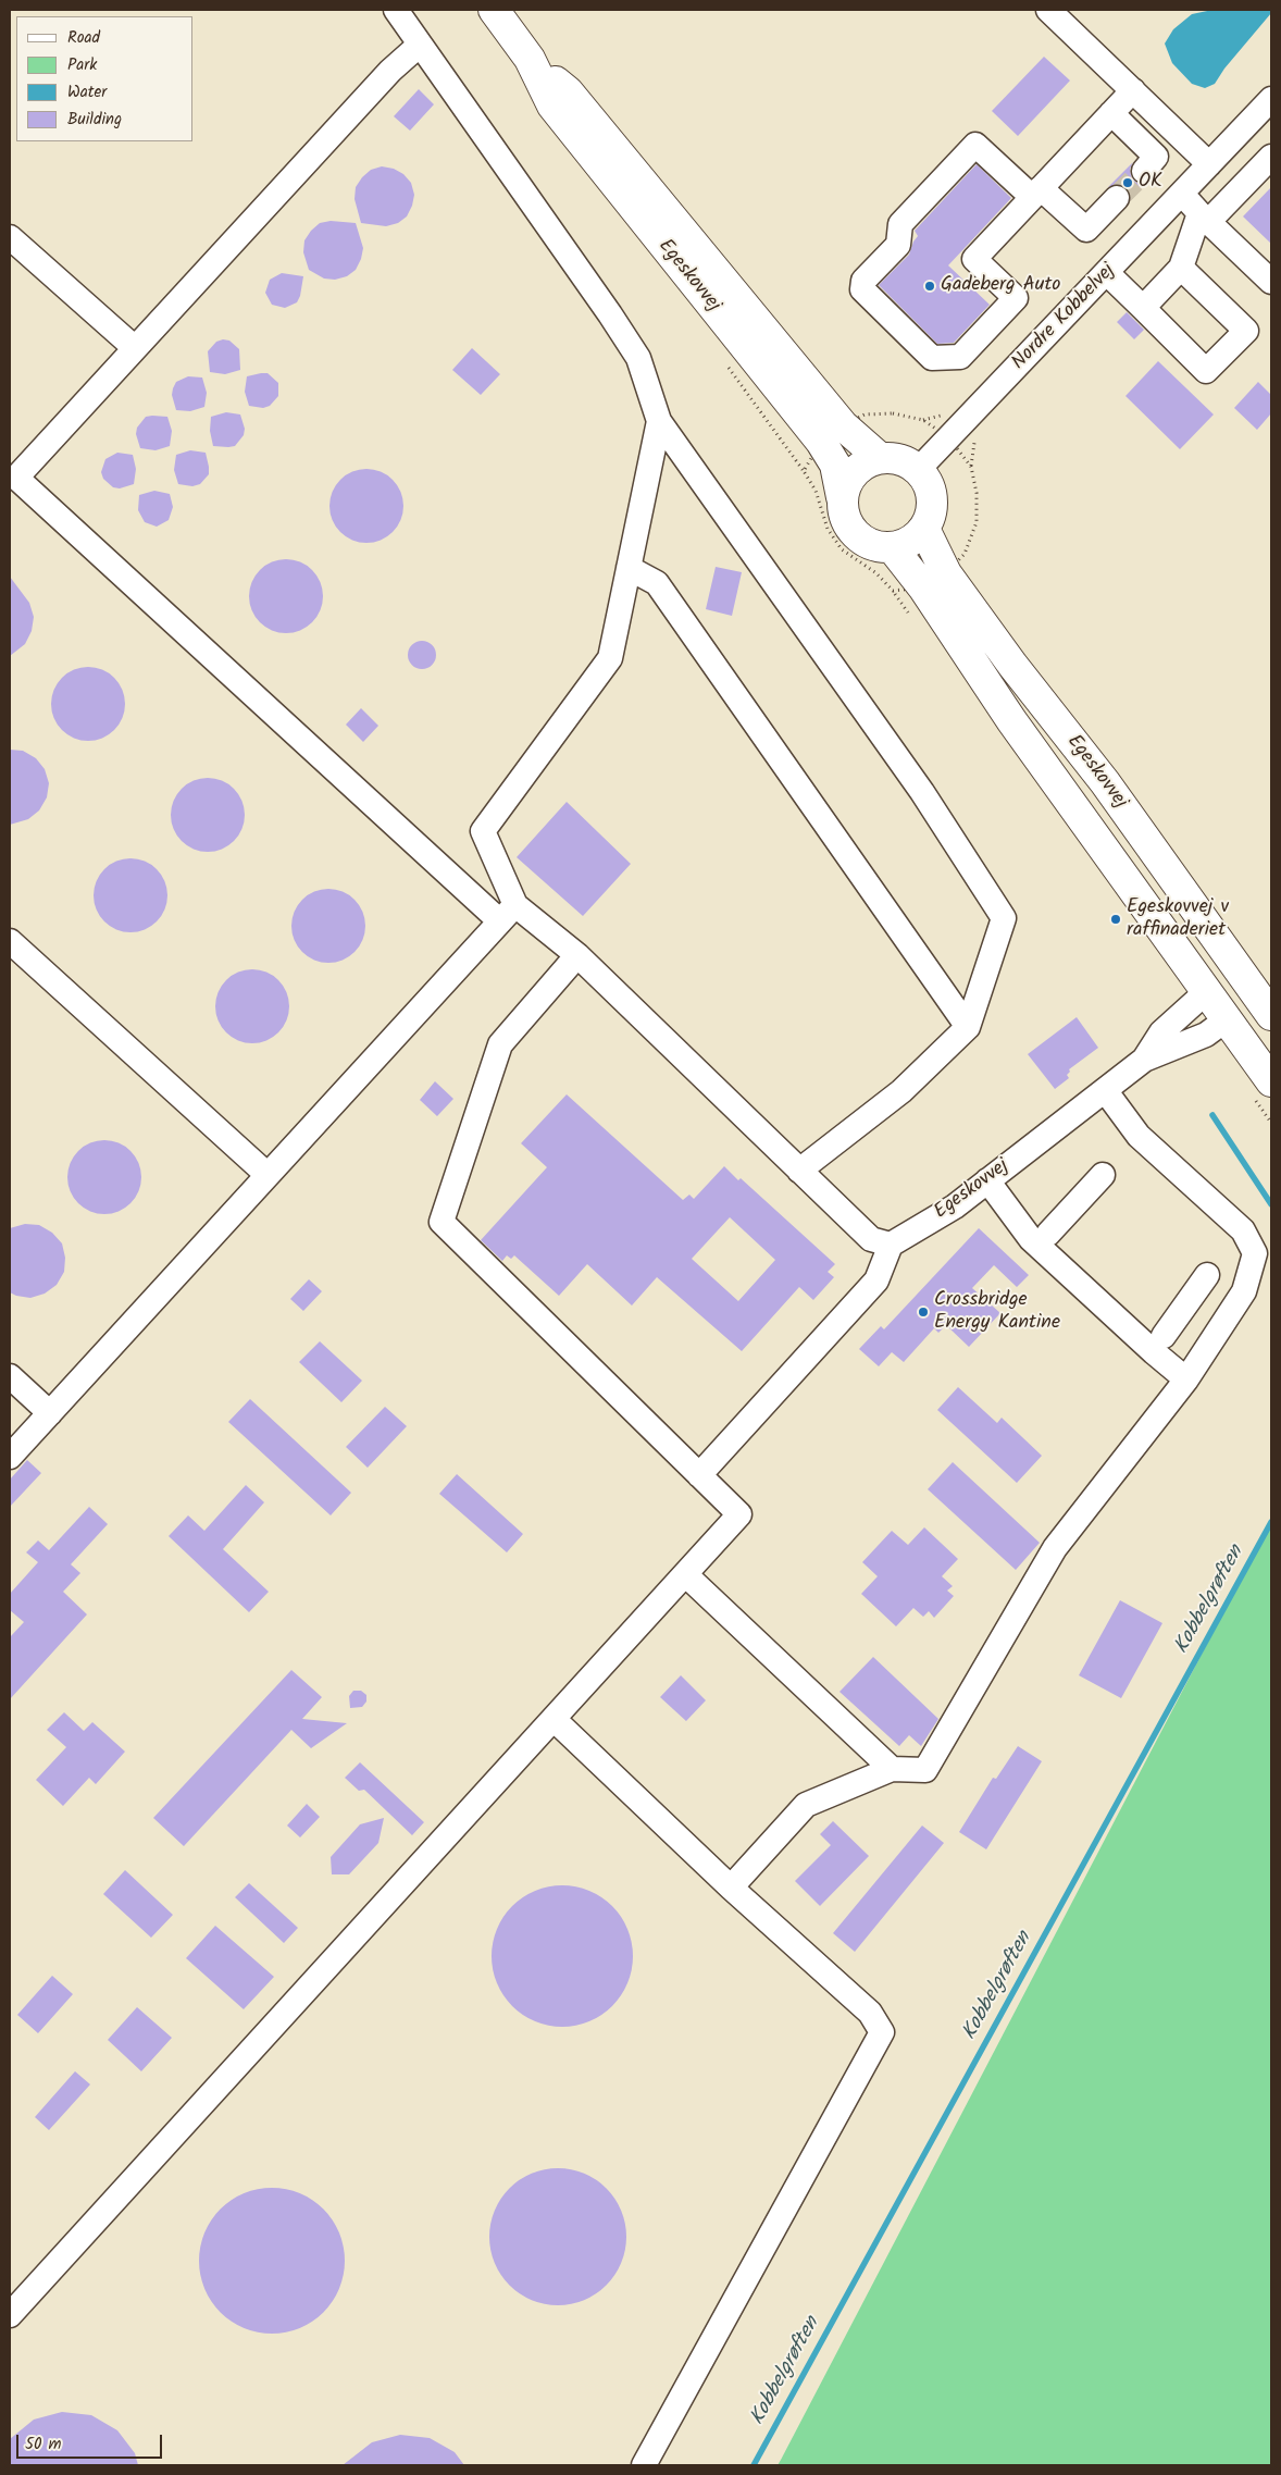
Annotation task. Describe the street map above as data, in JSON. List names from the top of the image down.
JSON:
{
  "streets": {
    "main road": ["Egeskovvej"],
    "street": ["Nordre Kobbelvej"]
  },
  "crossings": [
    ["Egeskovvej", "Nordre Kobbelvej"]
  ],
  "water": ["Kobbelgrøften"],
  "places": [
    "OK",
    "Gadeberg Auto",
    "Egeskovvej v raffinaderiet",
    "Crossbridge Energy Kantine"
  ],
  "legend": [
    "Road",
    "Park",
    "Water",
    "Building"
  ],
  "scale_bar": "50 m"
}
